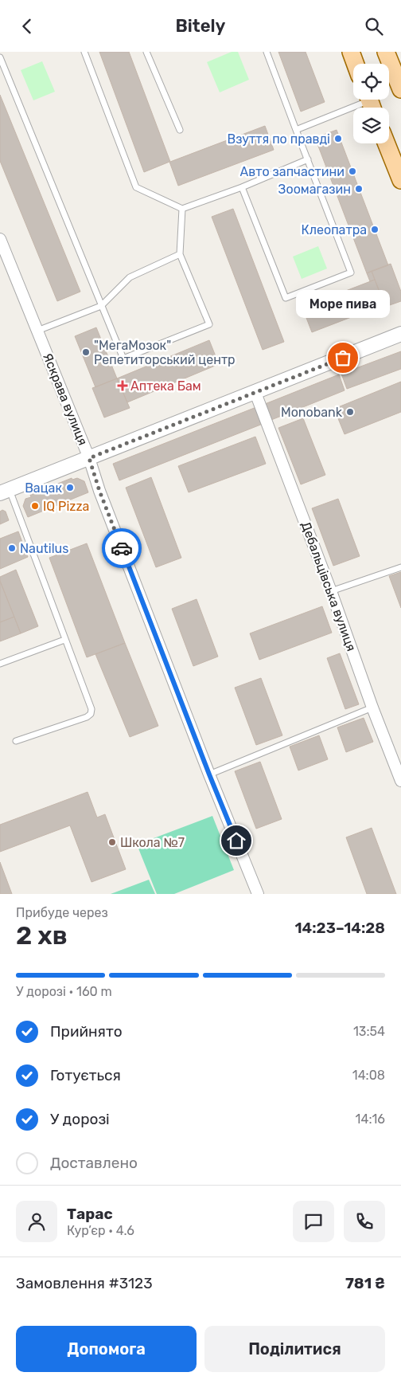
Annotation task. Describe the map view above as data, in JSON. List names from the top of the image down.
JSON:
{
  "streets": {
    "street": ["Яскрава вулиця", "Дебальцівська вулиця"]
  },
  "places": {
    "other": [
      "Взуття по правді",
      "Авто запчастини",
      "Зоомагазин",
      "Клеопатра",
      "\"МегаМозок\" Репетиторський центр",
      "Море пива",
      "Monobank",
      "Вацак",
      "IQ Pizza",
      "Nautilus",
      "Школа №7"
    ],
    "health": ["Аптека Бам"]
  },
  "page": {
    "header": "Bitely",
    "bubble": "Море пива",
    "heading": ["2 хв", "Прибуде через", "14:23–14:28"],
    "panel": [
      "Тарас",
      "Кур’єр · 4.6",
      "Замовлення #3123",
      "781 ₴"
    ],
    "bar": "У дорозі · 160 m",
    "list": [
      ["Прийнято", "13:54"],
      ["Готується", "14:08"],
      ["У дорозі", "14:16"],
      "Доставлено"
    ],
    "buttons": ["Допомога", "Поділитися"]
  }
}
